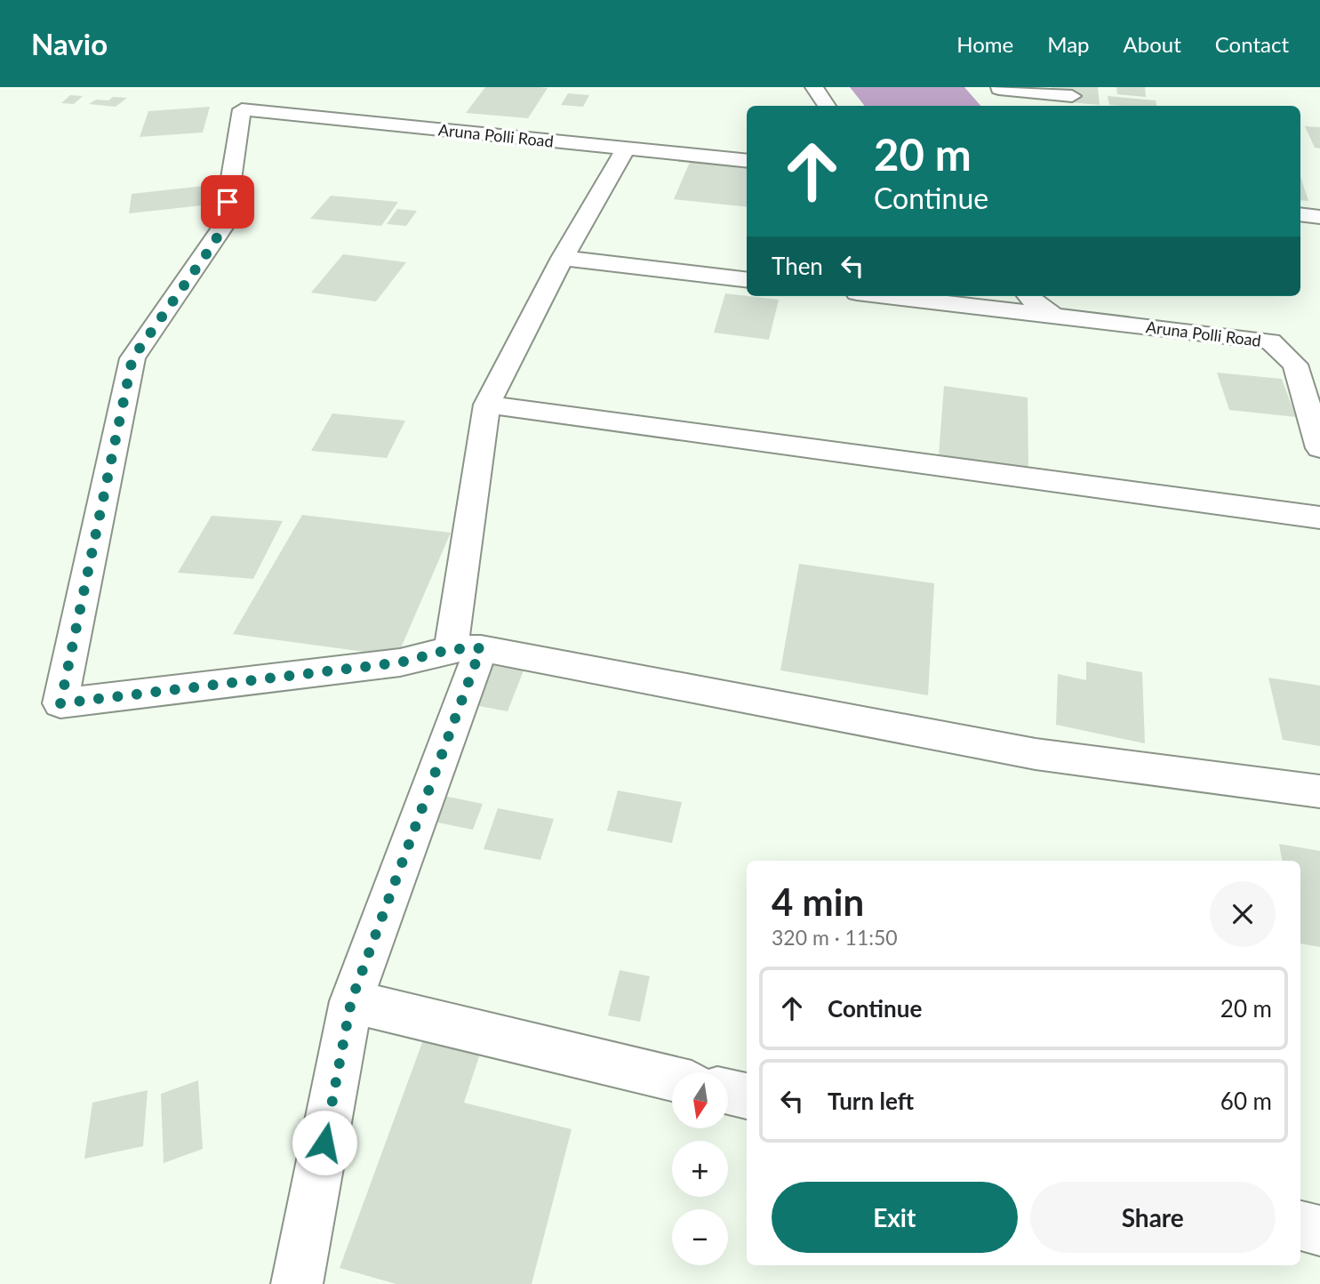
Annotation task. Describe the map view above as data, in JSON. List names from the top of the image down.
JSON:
{
  "streets": {
    "street": ["Aruna Polli Road"]
  },
  "north": "bottom",
  "page": {
    "header": "Navio",
    "nav": [
      "Home",
      "Map",
      "About",
      "Contact"
    ],
    "turn": ["20 m", "Continue"],
    "then": "Then",
    "heading": ["4 min", "320 m · 11:50"],
    "list": [
      {
        "name": "Continue",
        "value": "20 m"
      },
      {
        "name": "Turn left",
        "value": "60 m"
      }
    ],
    "map_buttons": ["+", "−"],
    "buttons": ["Exit", "Share"]
  }
}
